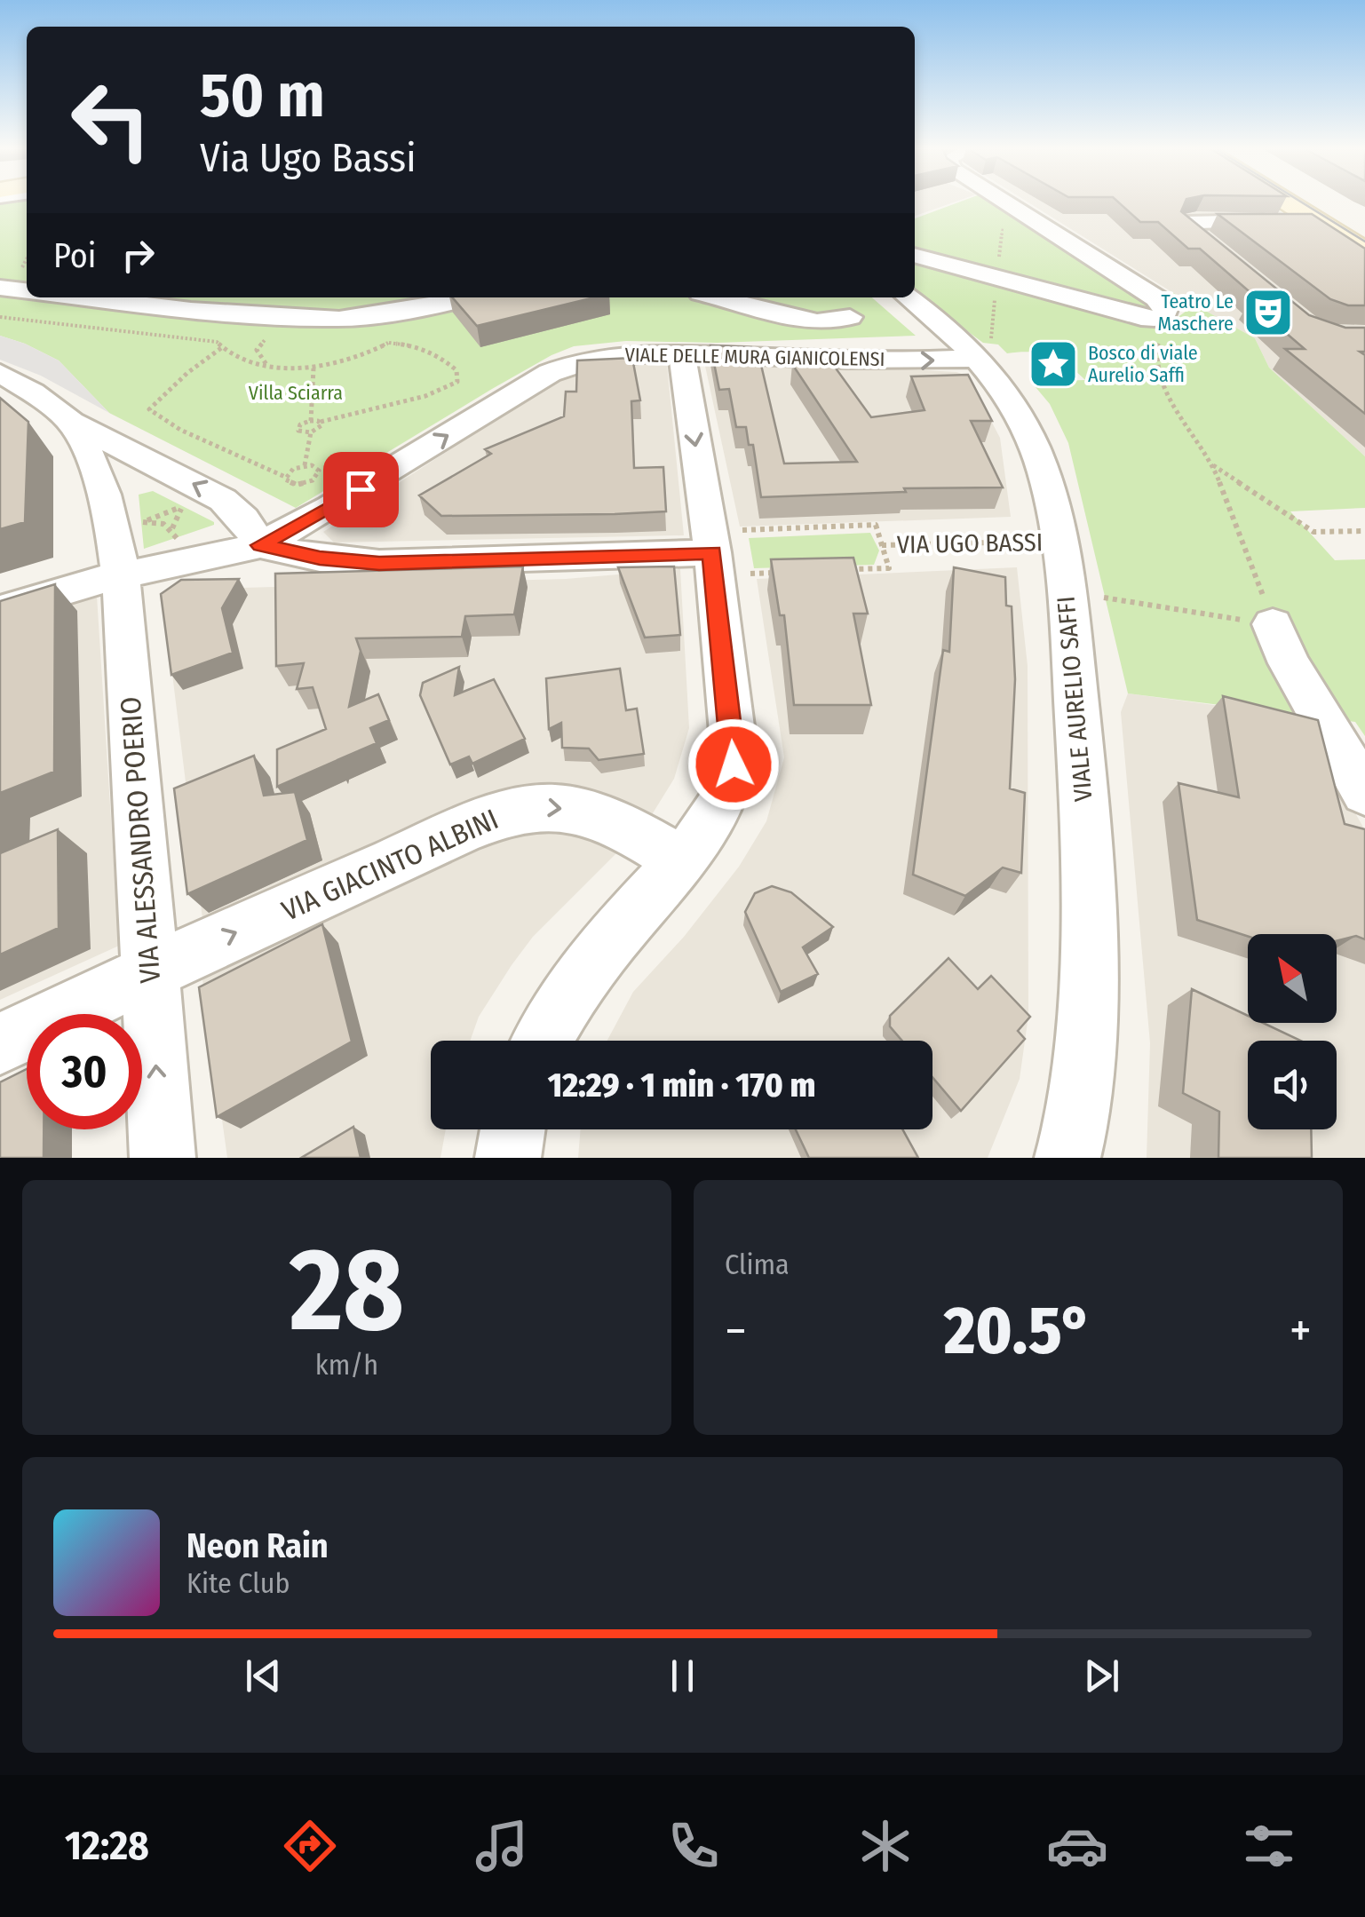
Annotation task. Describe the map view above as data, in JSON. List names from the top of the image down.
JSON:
{
  "streets": {
    "street": [
      "VIALE DELLE MURA GIANICOLENSI",
      "VIALE AURELIO SAFFI",
      "VIA ALESSANDRO POERIO",
      "VIA GIACINTO ALBINI"
    ],
    "path": ["VIA UGO BASSI"]
  },
  "crossings": [
    ["VIALE DELLE MURA GIANICOLENSI", "VIALE AURELIO SAFFI"],
    ["VIA UGO BASSI", "VIALE AURELIO SAFFI"],
    ["VIA ALESSANDRO POERIO", "VIA GIACINTO ALBINI"]
  ],
  "parks": ["Villa Sciarra"],
  "places": {
    "theatre": ["Teatro Le Maschere"],
    "place": ["Bosco di viale Aurelio Saffi"]
  },
  "north": "top left",
  "page": {
    "turn": ["50 m", "Via Ugo Bassi"],
    "then": "Poi",
    "limit": "30",
    "trip": "12:29 · 1 min · 170 m",
    "tile": [
      ["28", "km/h"],
      "Clima"
    ],
    "heat": ["−", "20.5°", "+"],
    "song": ["Neon Rain", "Kite Club"],
    "tabs": "12:28"
  }
}
